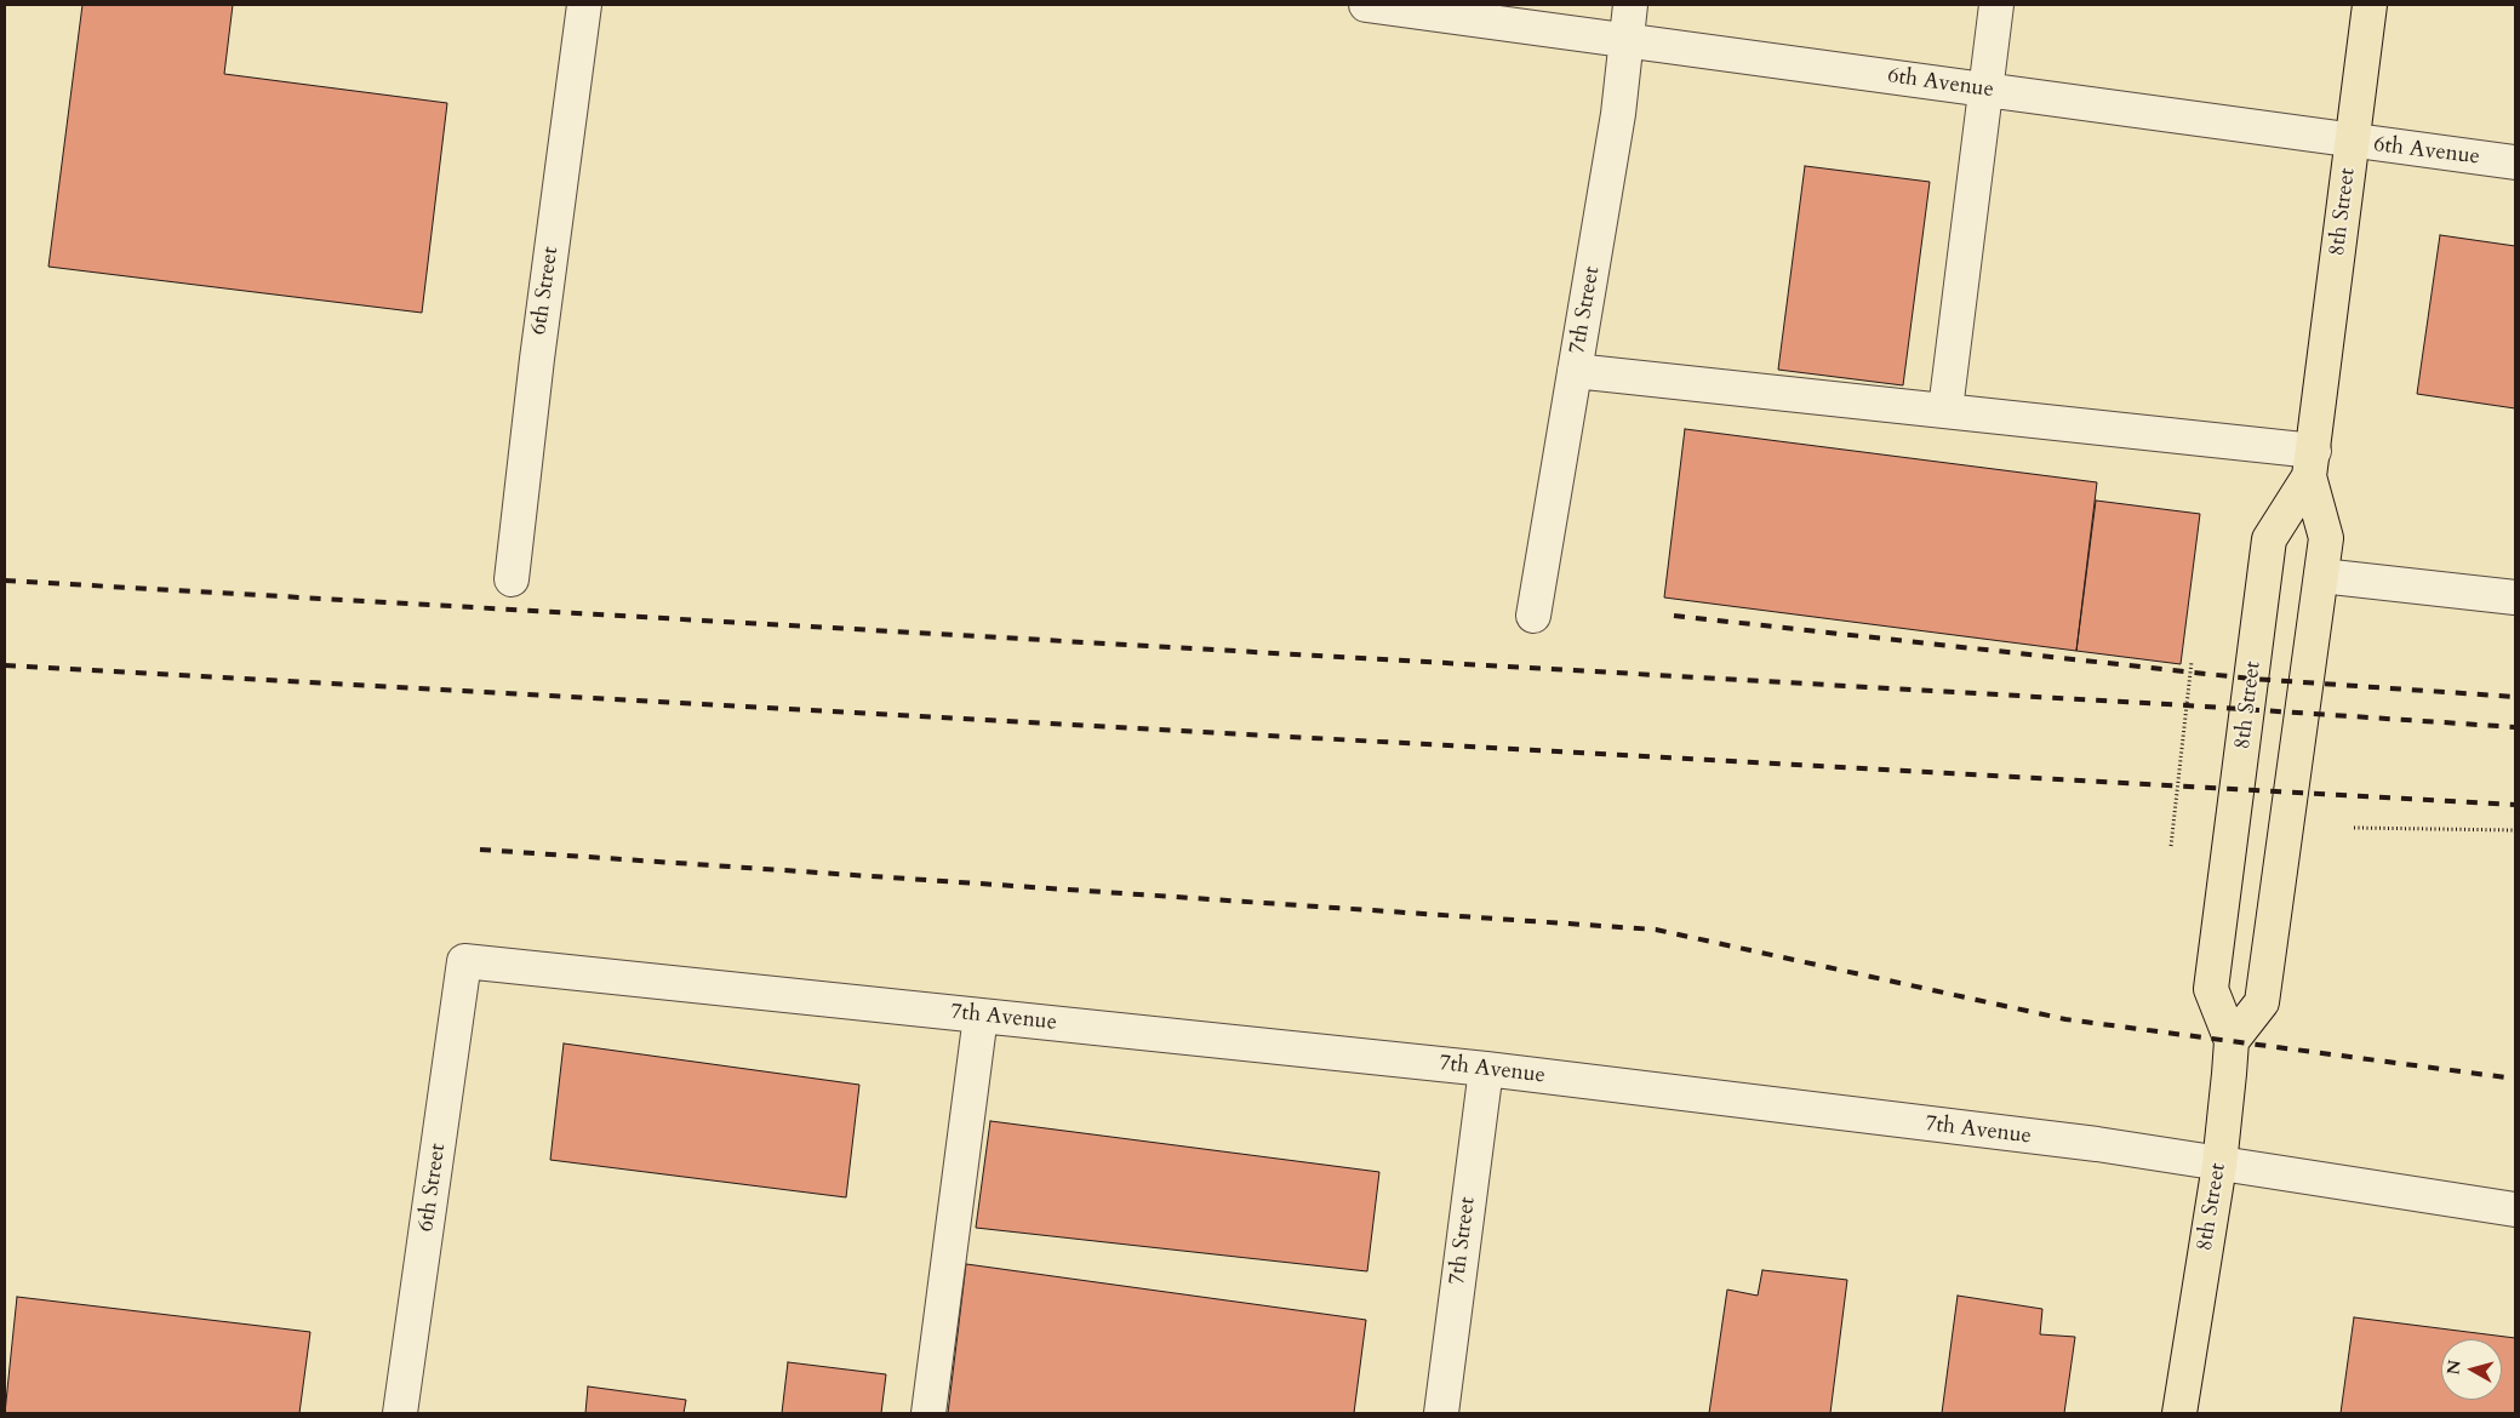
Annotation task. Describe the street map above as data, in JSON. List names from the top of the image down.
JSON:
{
  "streets": {
    "main road": ["8th Street"],
    "street": [
      "6th Avenue",
      "6th Street",
      "7th Street",
      "7th Avenue"
    ]
  },
  "crossings": [
    ["6th Avenue", "8th Street"],
    ["6th Avenue", "7th Street"],
    ["8th Street", "7th Avenue"],
    ["6th Street", "7th Avenue"],
    ["7th Street", "7th Avenue"]
  ],
  "north": "left"
}
